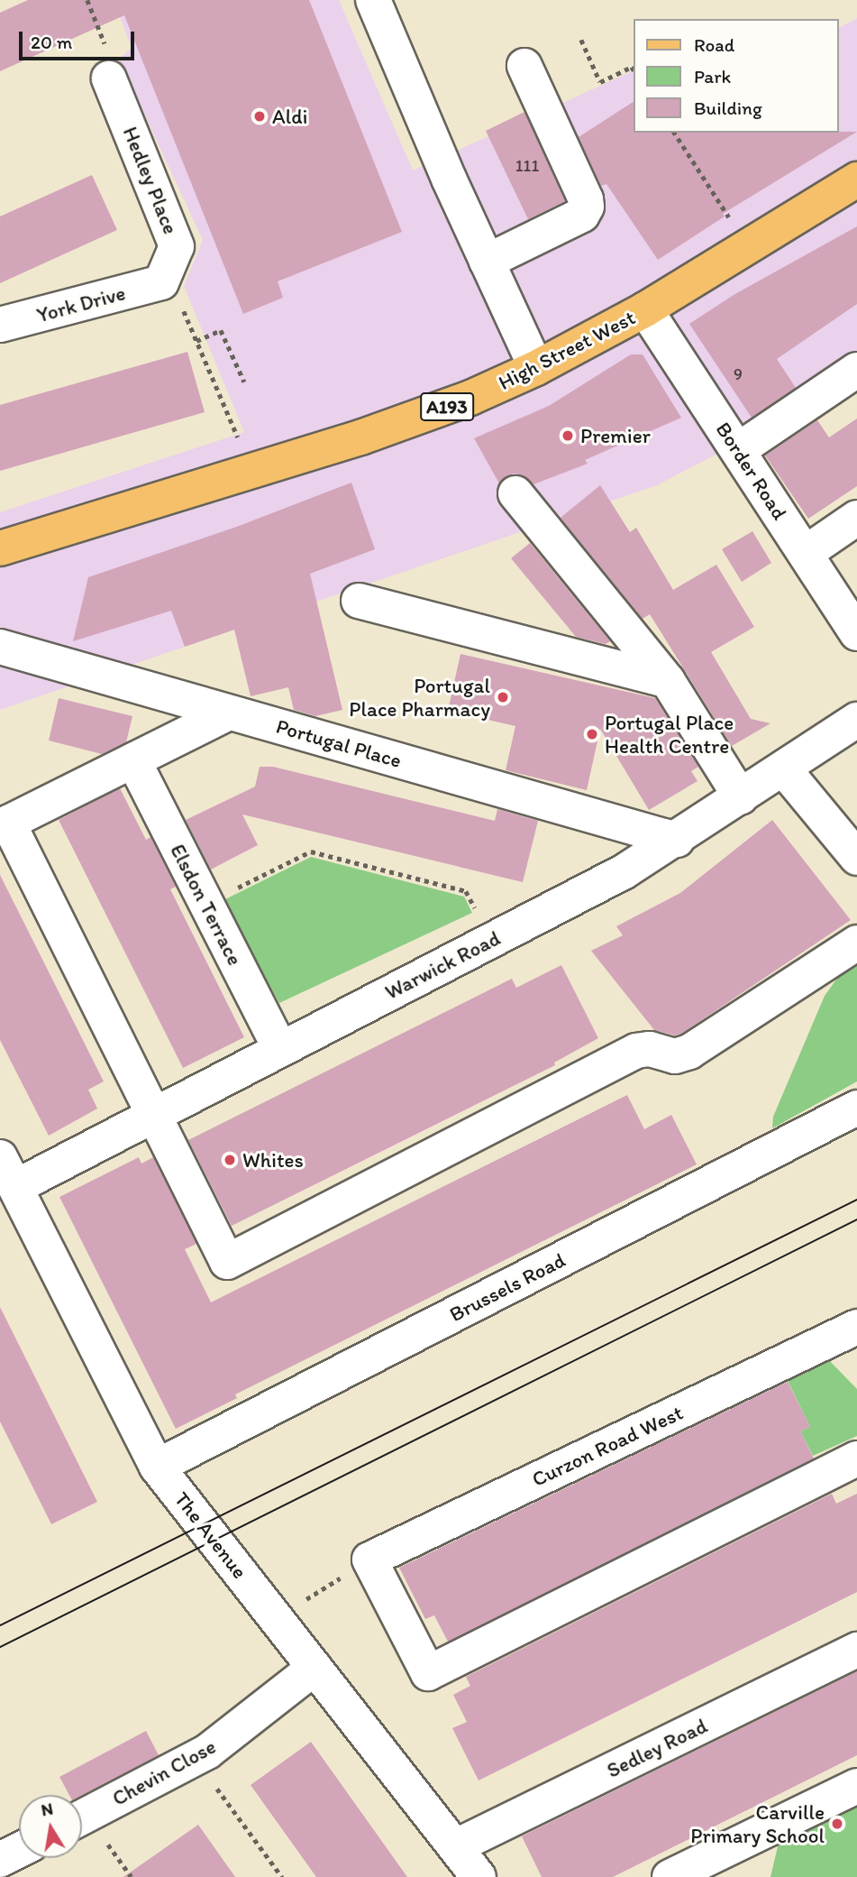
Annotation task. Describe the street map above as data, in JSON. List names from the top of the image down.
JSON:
{
  "streets": {
    "main road": ["High Street West", "A193"],
    "street": [
      "Hedley Place",
      "York Drive",
      "Border Road",
      "Portugal Place",
      "Elsdon Terrace",
      "Warwick Road",
      "Brussels Road",
      "Curzon Road West",
      "The Avenue",
      "Sedley Road",
      "Chevin Close"
    ]
  },
  "crossings": [
    ["Hedley Place", "York Drive"],
    ["High Street West", "Border Road"],
    ["Portugal Place", "Warwick Road"],
    ["Elsdon Terrace", "Warwick Road"],
    ["Warwick Road", "The Avenue"],
    ["Brussels Road", "The Avenue"],
    ["The Avenue", "Sedley Road"],
    ["The Avenue", "Chevin Close"]
  ],
  "places": [
    "Aldi",
    "Premier",
    "Portugal Place Pharmacy",
    "Portugal Place Health Centre",
    "Whites",
    "Carville Primary School"
  ],
  "house_numbers": ["111", "9"],
  "legend": ["Road", "Park", "Building"],
  "scale_bar": "20 m",
  "north": "top"
}
